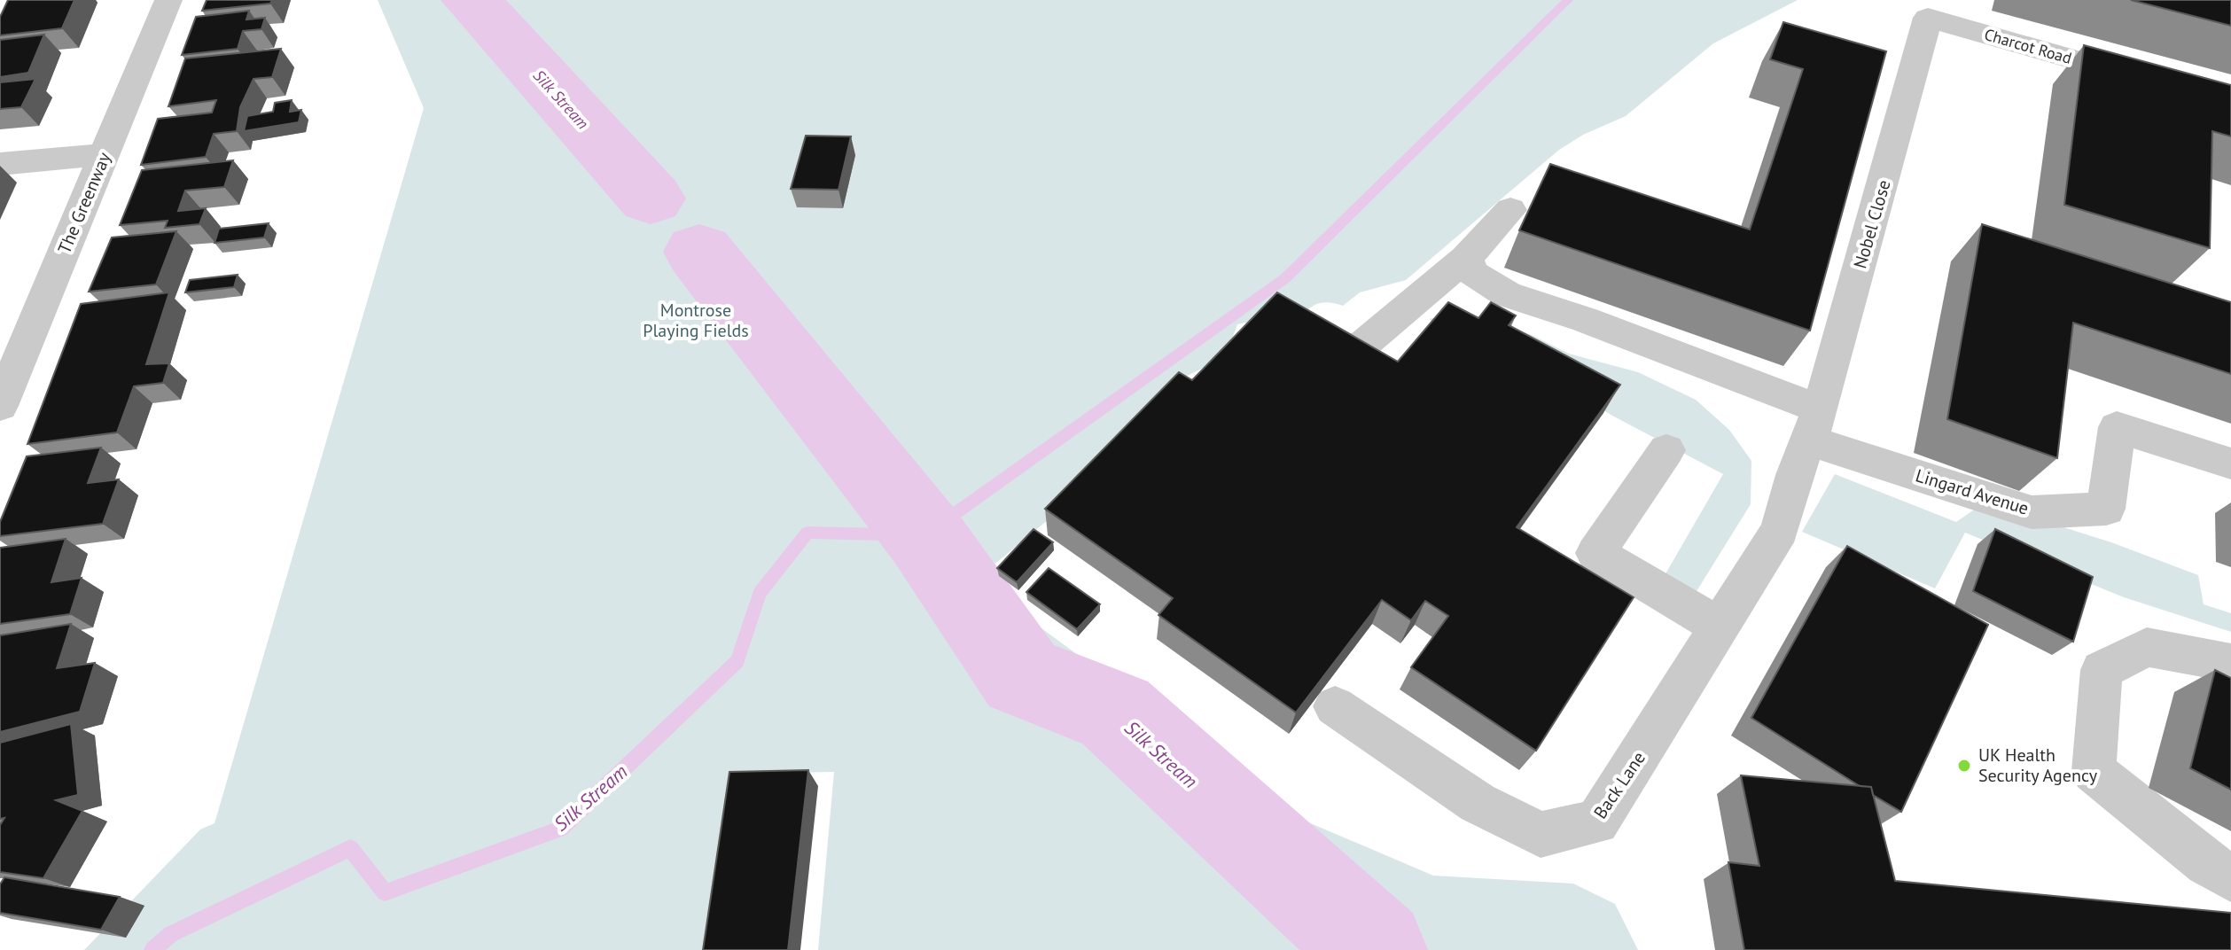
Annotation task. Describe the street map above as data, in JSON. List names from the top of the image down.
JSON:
{
  "streets": {
    "street": [
      "Charcot Road",
      "The Greenway",
      "Nobel Close",
      "Lingard Avenue",
      "Back Lane"
    ]
  },
  "crossings": [
    ["Charcot Road", "Nobel Close"],
    ["Nobel Close", "Lingard Avenue"],
    ["Nobel Close", "Back Lane"]
  ],
  "water": ["Silk Stream"],
  "parks": ["Montrose Playing Fields"],
  "places": ["UK Health Security Agency"]
}
